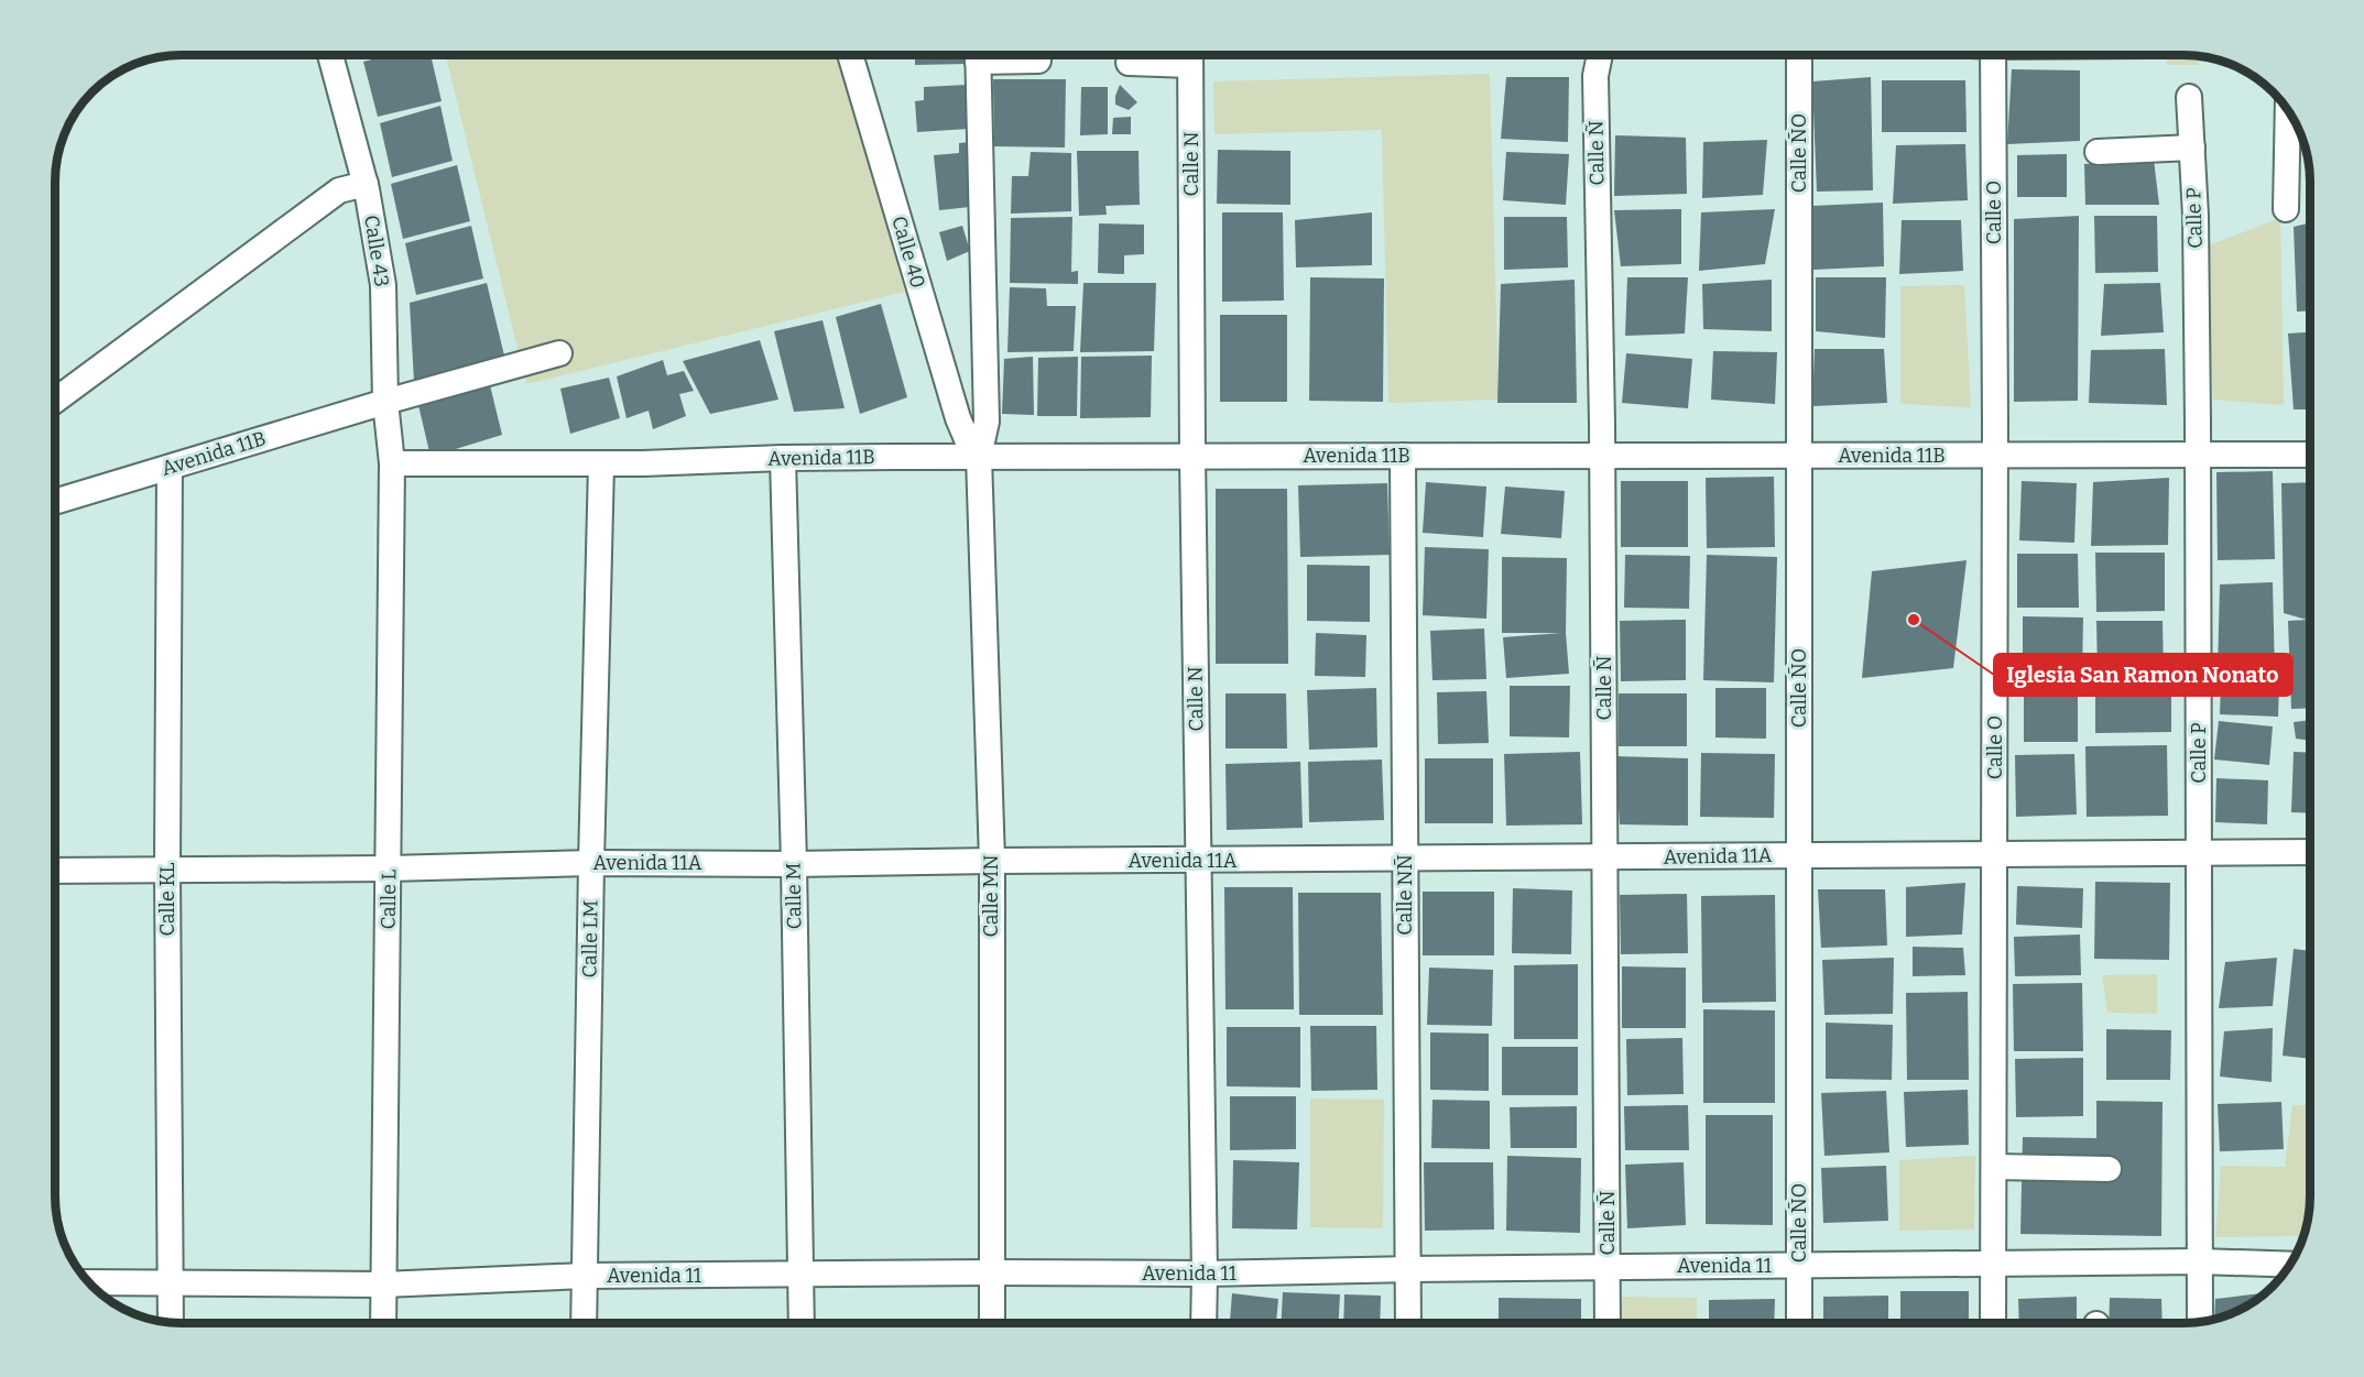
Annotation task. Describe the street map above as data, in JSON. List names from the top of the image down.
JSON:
{
  "streets": {
    "street": [
      "Calle Ñ",
      "Calle ÑO",
      "Calle N",
      "Calle O",
      "Calle P",
      "Calle 43",
      "Calle 40",
      "Avenida 11B",
      "Avenida 11A",
      "Calle NÑ",
      "Calle M",
      "Calle MN",
      "Calle KL",
      "Calle L",
      "Calle LM",
      "Avenida 11"
    ]
  },
  "crossings": [
    ["Calle Ñ", "Avenida 11B"],
    ["Calle Ñ", "Avenida 11A"],
    ["Calle Ñ", "Avenida 11"],
    ["Calle ÑO", "Avenida 11B"],
    ["Calle ÑO", "Avenida 11A"],
    ["Calle ÑO", "Avenida 11"],
    ["Calle N", "Avenida 11B"],
    ["Calle N", "Avenida 11A"],
    ["Calle N", "Avenida 11"],
    ["Calle O", "Avenida 11B"],
    ["Calle O", "Avenida 11A"],
    ["Calle O", "Avenida 11"],
    ["Calle P", "Avenida 11B"],
    ["Calle P", "Avenida 11A"],
    ["Calle P", "Avenida 11"],
    ["Calle 43", "Avenida 11B"],
    ["Calle 43", "Calle L"],
    ["Calle 40", "Avenida 11B"],
    ["Calle 40", "Calle MN"],
    ["Avenida 11B", "Calle NÑ"],
    ["Avenida 11B", "Calle M"],
    ["Avenida 11B", "Calle MN"],
    ["Avenida 11B", "Calle KL"],
    ["Avenida 11B", "Calle L"],
    ["Avenida 11B", "Calle LM"],
    ["Avenida 11A", "Calle NÑ"],
    ["Avenida 11A", "Calle M"],
    ["Avenida 11A", "Calle MN"],
    ["Avenida 11A", "Calle KL"],
    ["Avenida 11A", "Calle L"],
    ["Avenida 11A", "Calle LM"],
    ["Calle NÑ", "Avenida 11"],
    ["Calle M", "Avenida 11"],
    ["Calle MN", "Avenida 11"],
    ["Calle KL", "Avenida 11"],
    ["Calle L", "Avenida 11"],
    ["Calle LM", "Avenida 11"]
  ],
  "places": ["Iglesia San Ramon Nonato"]
}
